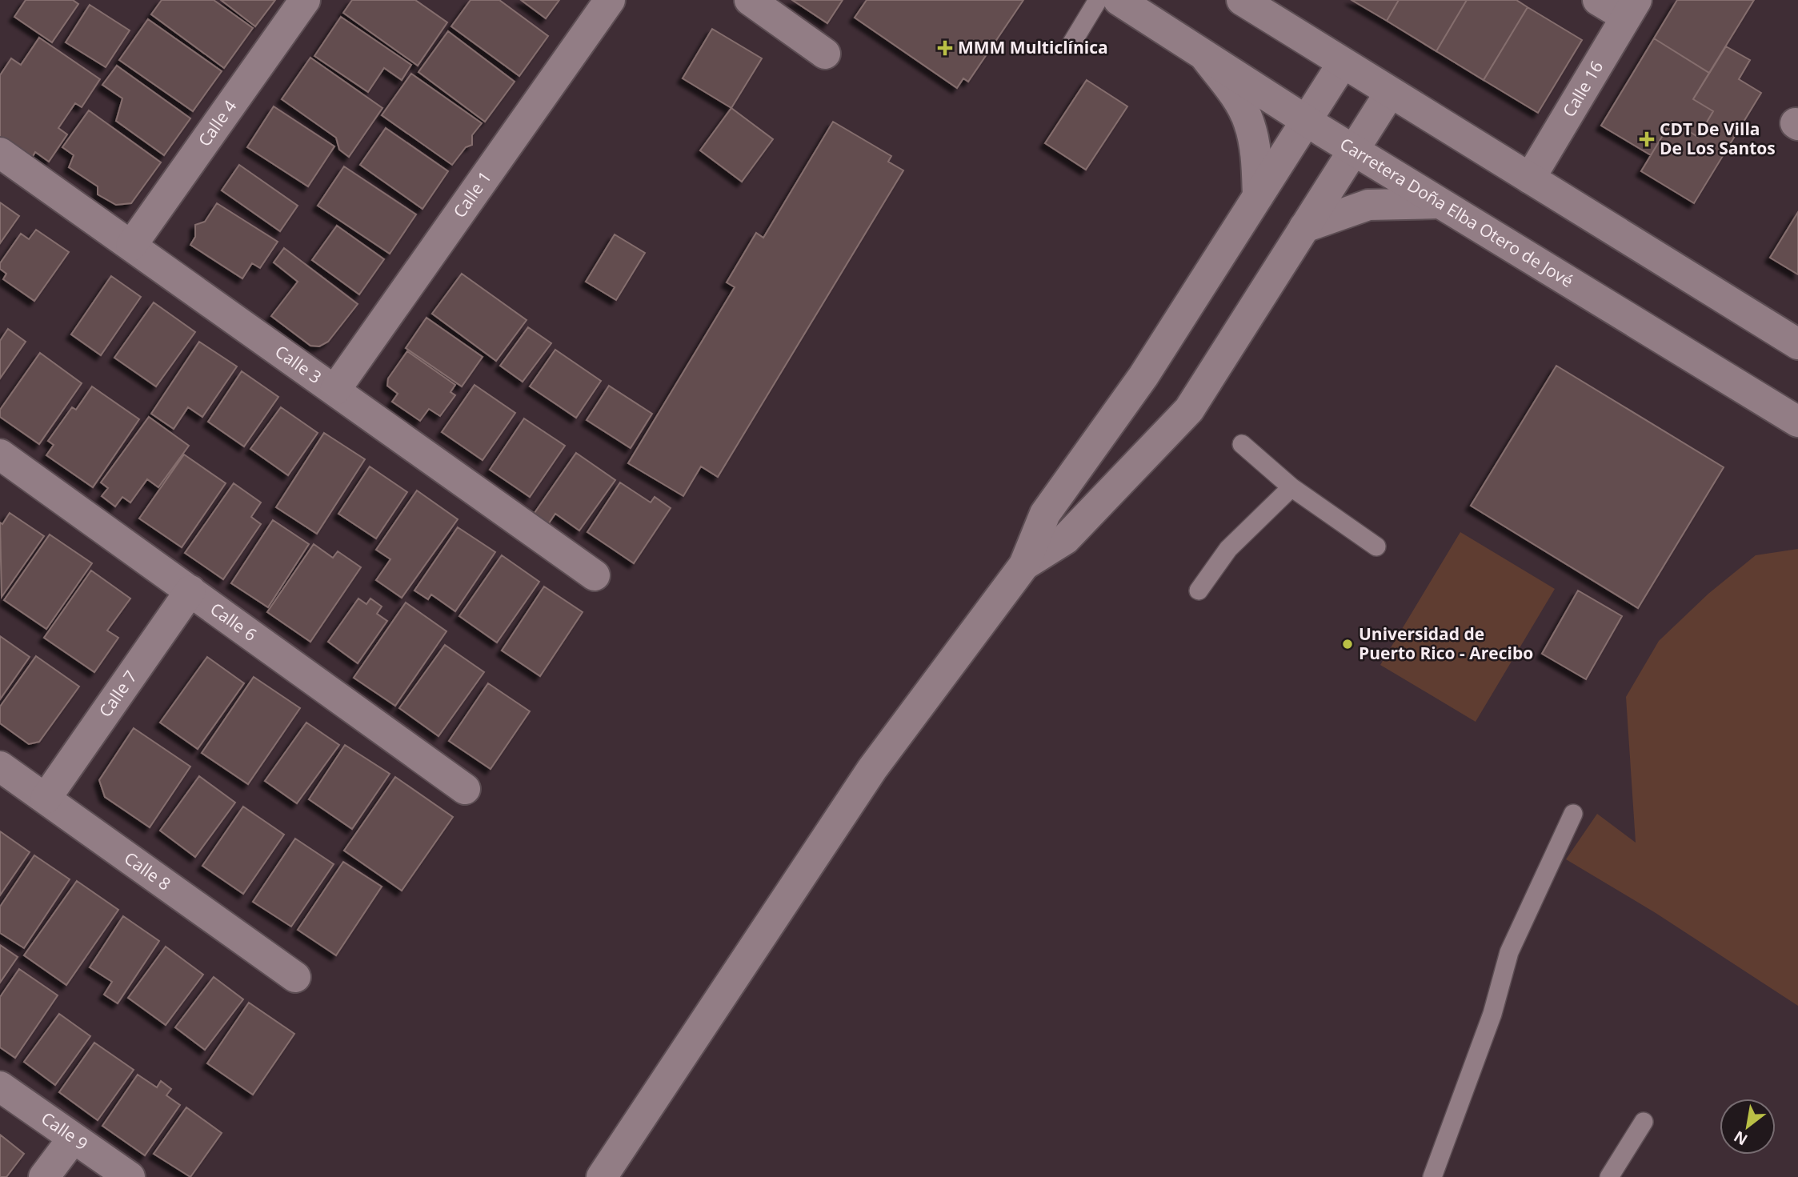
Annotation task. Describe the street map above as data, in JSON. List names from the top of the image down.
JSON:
{
  "streets": {
    "street": [
      "Calle 16",
      "Calle 4",
      "Calle 1",
      "Carretera Doña Elba Otero de Jové",
      "Calle 3",
      "Calle 6",
      "Calle 7",
      "Calle 8",
      "Calle 9"
    ]
  },
  "crossings": [
    ["Calle 4", "Calle 3"],
    ["Calle 1", "Calle 3"],
    ["Calle 6", "Calle 7"],
    ["Calle 7", "Calle 8"]
  ],
  "places": {
    "health": ["MMM Multiclínica", "CDT De Villa De Los Santos"],
    "other": ["Universidad de Puerto Rico - Arecibo"]
  },
  "north": "bottom left"
}
